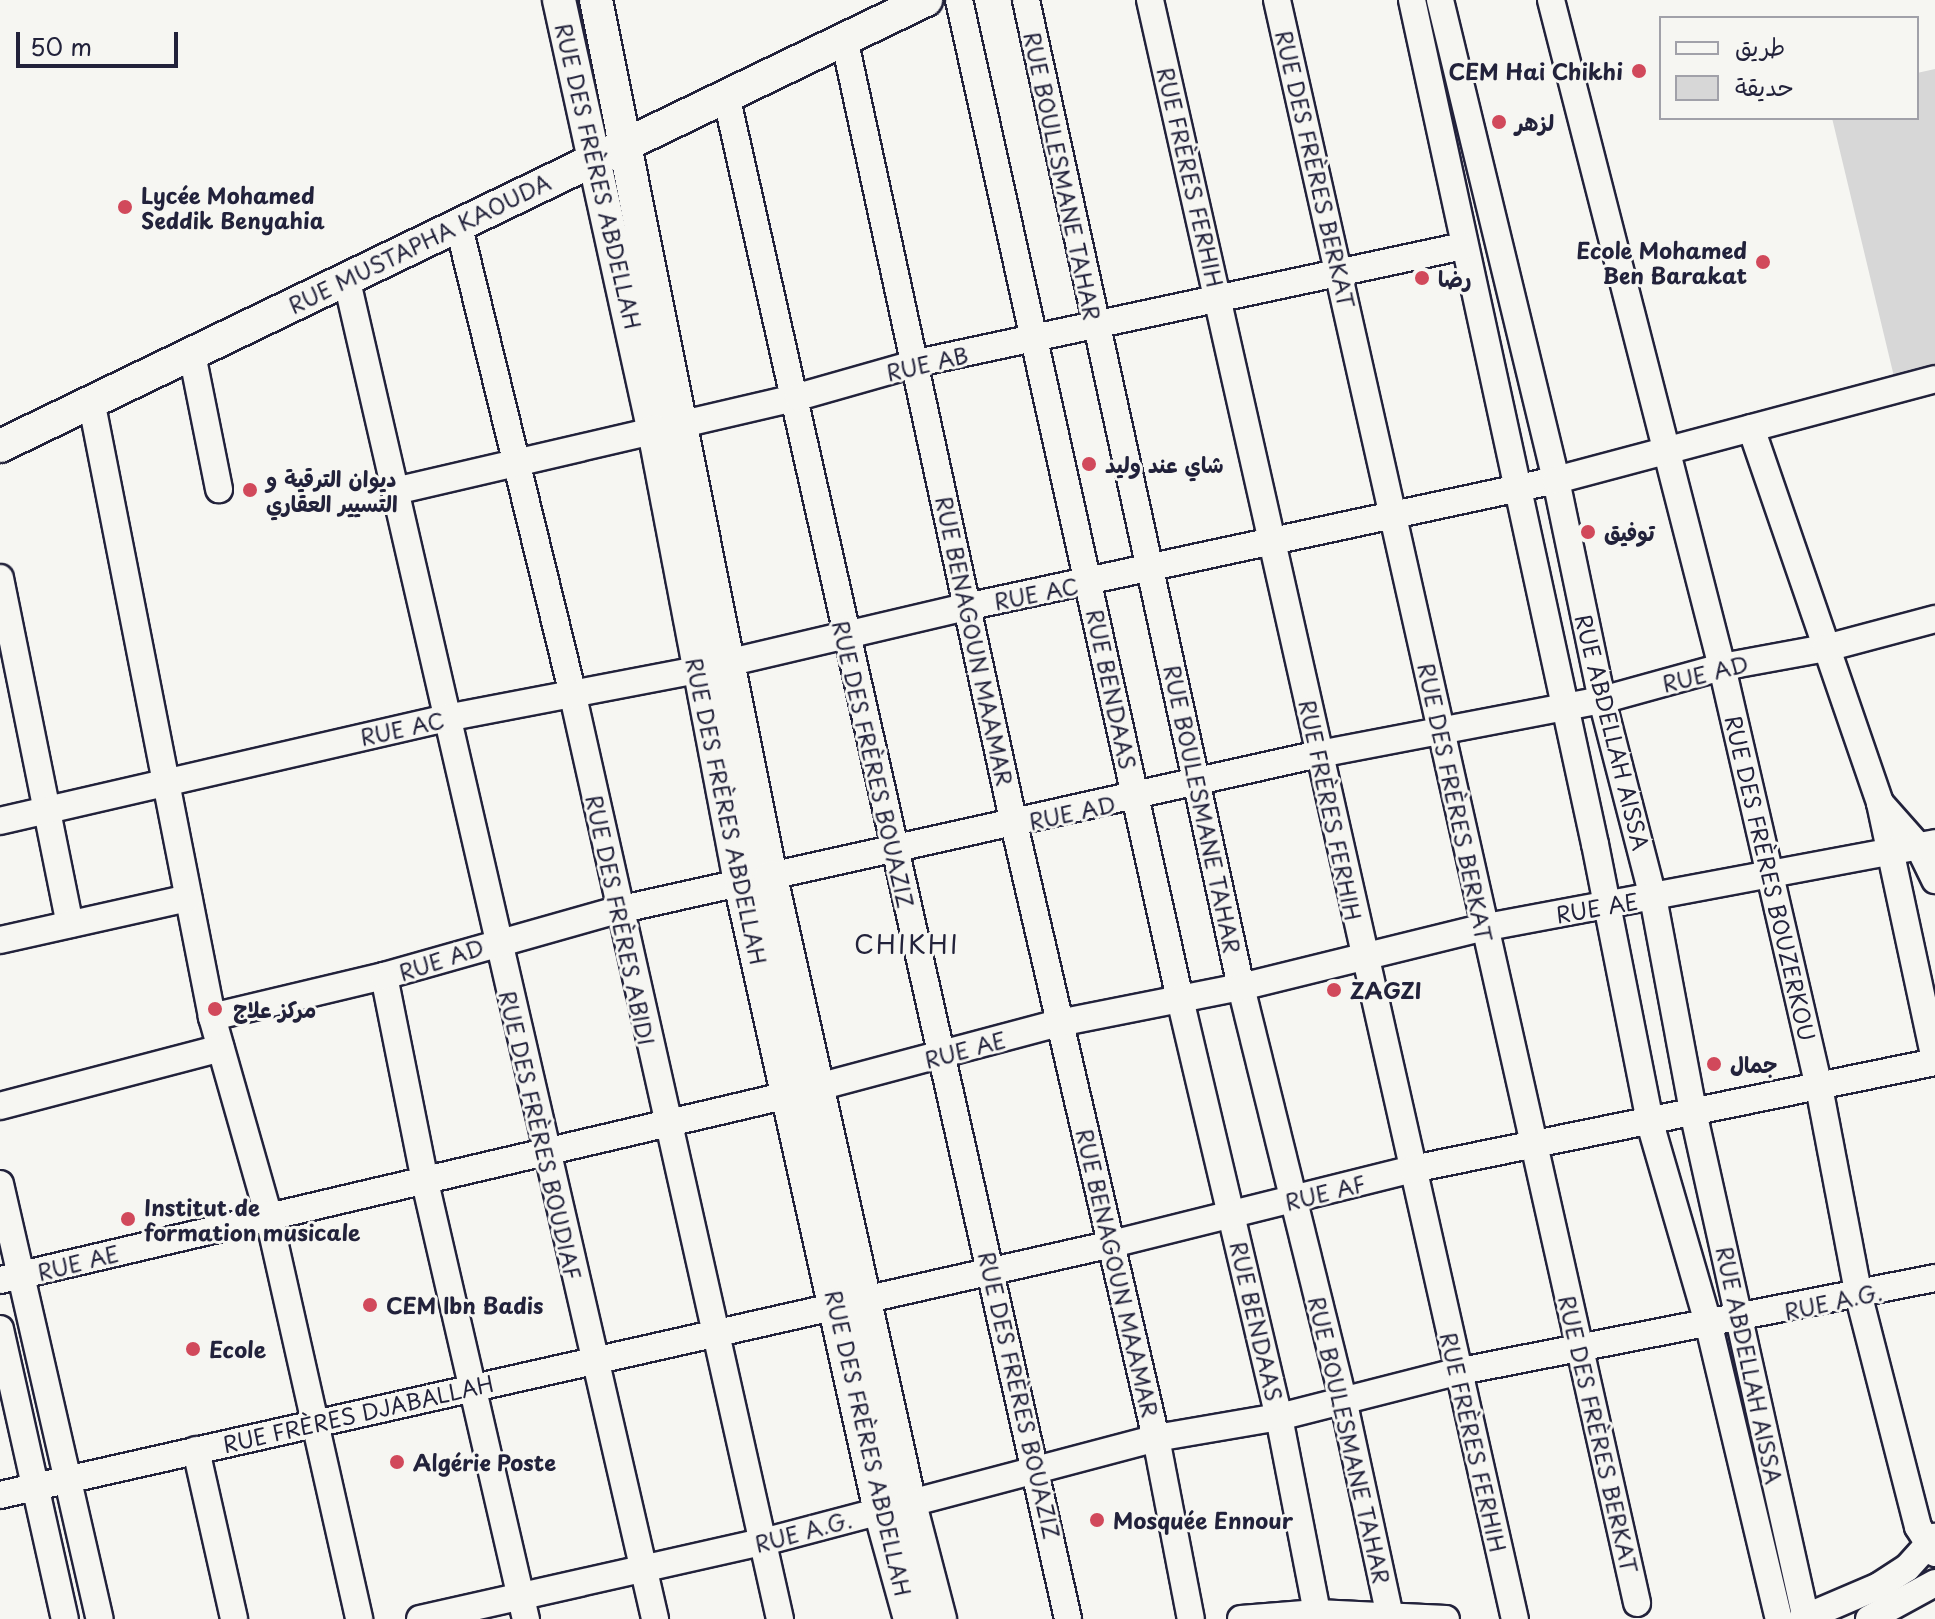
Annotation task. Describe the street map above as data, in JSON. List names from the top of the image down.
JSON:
{
  "streets": {
    "main road": ["RUE DES FRÈRES ABDELLAH", "RUE MUSTAPHA KAOUDA"],
    "street": [
      "RUE DES FRÈRES BERKAT",
      "RUE BOULESMANE TAHAR",
      "RUE FRÈRES FERHIH",
      "RUE AB",
      "RUE AC",
      "RUE BENAGOUN MAAMAR",
      "RUE AD",
      "RUE BENDAAS",
      "RUE ABDELLAH AISSA",
      "RUE DES FRÈRES BOUAZIZ",
      "RUE DES FRÈRES BOUZERKOU",
      "RUE AE",
      "RUE DES FRÈRES ABIDI",
      "RUE DES FRÈRES BOUDIAF",
      "RUE AF",
      "RUE A.G.",
      "RUE FRÈRES DJABALLAH"
    ]
  },
  "crossings": [
    ["RUE DES FRÈRES BERKAT", "RUE AB"],
    ["RUE DES FRÈRES BERKAT", "RUE AC"],
    ["RUE DES FRÈRES BERKAT", "RUE AD"],
    ["RUE DES FRÈRES BERKAT", "RUE AE"],
    ["RUE DES FRÈRES BERKAT", "RUE AF"],
    ["RUE DES FRÈRES BERKAT", "RUE A.G."],
    ["RUE DES FRÈRES ABDELLAH", "RUE MUSTAPHA KAOUDA"],
    ["RUE DES FRÈRES ABDELLAH", "RUE AB"],
    ["RUE DES FRÈRES ABDELLAH", "RUE AC"],
    ["RUE DES FRÈRES ABDELLAH", "RUE AD"],
    ["RUE DES FRÈRES ABDELLAH", "RUE AE"],
    ["RUE DES FRÈRES ABDELLAH", "RUE AF"],
    ["RUE DES FRÈRES ABDELLAH", "RUE A.G."],
    ["RUE BOULESMANE TAHAR", "RUE AB"],
    ["RUE BOULESMANE TAHAR", "RUE AC"],
    ["RUE BOULESMANE TAHAR", "RUE AD"],
    ["RUE BOULESMANE TAHAR", "RUE AE"],
    ["RUE BOULESMANE TAHAR", "RUE AF"],
    ["RUE BOULESMANE TAHAR", "RUE A.G."],
    ["RUE FRÈRES FERHIH", "RUE AB"],
    ["RUE FRÈRES FERHIH", "RUE AC"],
    ["RUE FRÈRES FERHIH", "RUE AD"],
    ["RUE FRÈRES FERHIH", "RUE AE"],
    ["RUE FRÈRES FERHIH", "RUE AF"],
    ["RUE FRÈRES FERHIH", "RUE A.G."],
    ["RUE MUSTAPHA KAOUDA", "RUE BENAGOUN MAAMAR"],
    ["RUE MUSTAPHA KAOUDA", "RUE DES FRÈRES BOUAZIZ"],
    ["RUE MUSTAPHA KAOUDA", "RUE DES FRÈRES ABIDI"],
    ["RUE MUSTAPHA KAOUDA", "RUE DES FRÈRES BOUDIAF"],
    ["RUE AB", "RUE BENAGOUN MAAMAR"],
    ["RUE AB", "RUE BENDAAS"],
    ["RUE AB", "RUE DES FRÈRES BOUAZIZ"],
    ["RUE AB", "RUE DES FRÈRES ABIDI"],
    ["RUE AB", "RUE DES FRÈRES BOUDIAF"],
    ["RUE AC", "RUE BENAGOUN MAAMAR"],
    ["RUE AC", "RUE BENDAAS"],
    ["RUE AC", "RUE ABDELLAH AISSA"],
    ["RUE AC", "RUE DES FRÈRES BOUAZIZ"],
    ["RUE AC", "RUE DES FRÈRES BOUZERKOU"],
    ["RUE AC", "RUE DES FRÈRES ABIDI"],
    ["RUE AC", "RUE DES FRÈRES BOUDIAF"],
    ["RUE BENAGOUN MAAMAR", "RUE AD"],
    ["RUE BENAGOUN MAAMAR", "RUE AE"],
    ["RUE BENAGOUN MAAMAR", "RUE AF"],
    ["RUE BENAGOUN MAAMAR", "RUE A.G."],
    ["RUE AD", "RUE BENDAAS"],
    ["RUE AD", "RUE ABDELLAH AISSA"],
    ["RUE AD", "RUE DES FRÈRES BOUAZIZ"],
    ["RUE AD", "RUE DES FRÈRES BOUZERKOU"],
    ["RUE AD", "RUE DES FRÈRES ABIDI"],
    ["RUE AD", "RUE DES FRÈRES BOUDIAF"],
    ["RUE BENDAAS", "RUE AE"],
    ["RUE BENDAAS", "RUE AF"],
    ["RUE BENDAAS", "RUE A.G."],
    ["RUE ABDELLAH AISSA", "RUE AE"],
    ["RUE ABDELLAH AISSA", "RUE AF"],
    ["RUE ABDELLAH AISSA", "RUE A.G."],
    ["RUE DES FRÈRES BOUAZIZ", "RUE AE"],
    ["RUE DES FRÈRES BOUAZIZ", "RUE AF"],
    ["RUE DES FRÈRES BOUAZIZ", "RUE A.G."],
    ["RUE DES FRÈRES BOUZERKOU", "RUE AE"],
    ["RUE DES FRÈRES BOUZERKOU", "RUE AF"],
    ["RUE DES FRÈRES BOUZERKOU", "RUE A.G."],
    ["RUE AE", "RUE DES FRÈRES ABIDI"],
    ["RUE AE", "RUE DES FRÈRES BOUDIAF"],
    ["RUE DES FRÈRES ABIDI", "RUE AF"],
    ["RUE DES FRÈRES ABIDI", "RUE A.G."],
    ["RUE DES FRÈRES ABIDI", "RUE FRÈRES DJABALLAH"],
    ["RUE DES FRÈRES BOUDIAF", "RUE A.G."],
    ["RUE DES FRÈRES BOUDIAF", "RUE FRÈRES DJABALLAH"],
    ["RUE AF", "RUE FRÈRES DJABALLAH"]
  ],
  "districts": ["CHIKHI"],
  "places": [
    "CEM Hai Chikhi",
    "لزهر",
    "Lycée Mohamed Seddik Benyahia",
    "Ecole Mohamed Ben Barakat",
    "رضا",
    "شاي عند وليد",
    "ديوان الترقية و التسيير العقاري",
    "توفيق",
    "ZAGZI",
    "مركز علاج",
    "جمال",
    "Institut de formation musicale",
    "CEM Ibn Badis",
    "Ecole",
    "Algérie Poste",
    "Mosquée Ennour"
  ],
  "legend": ["طريق", "حديقة"],
  "scale_bar": "50 m"
}
